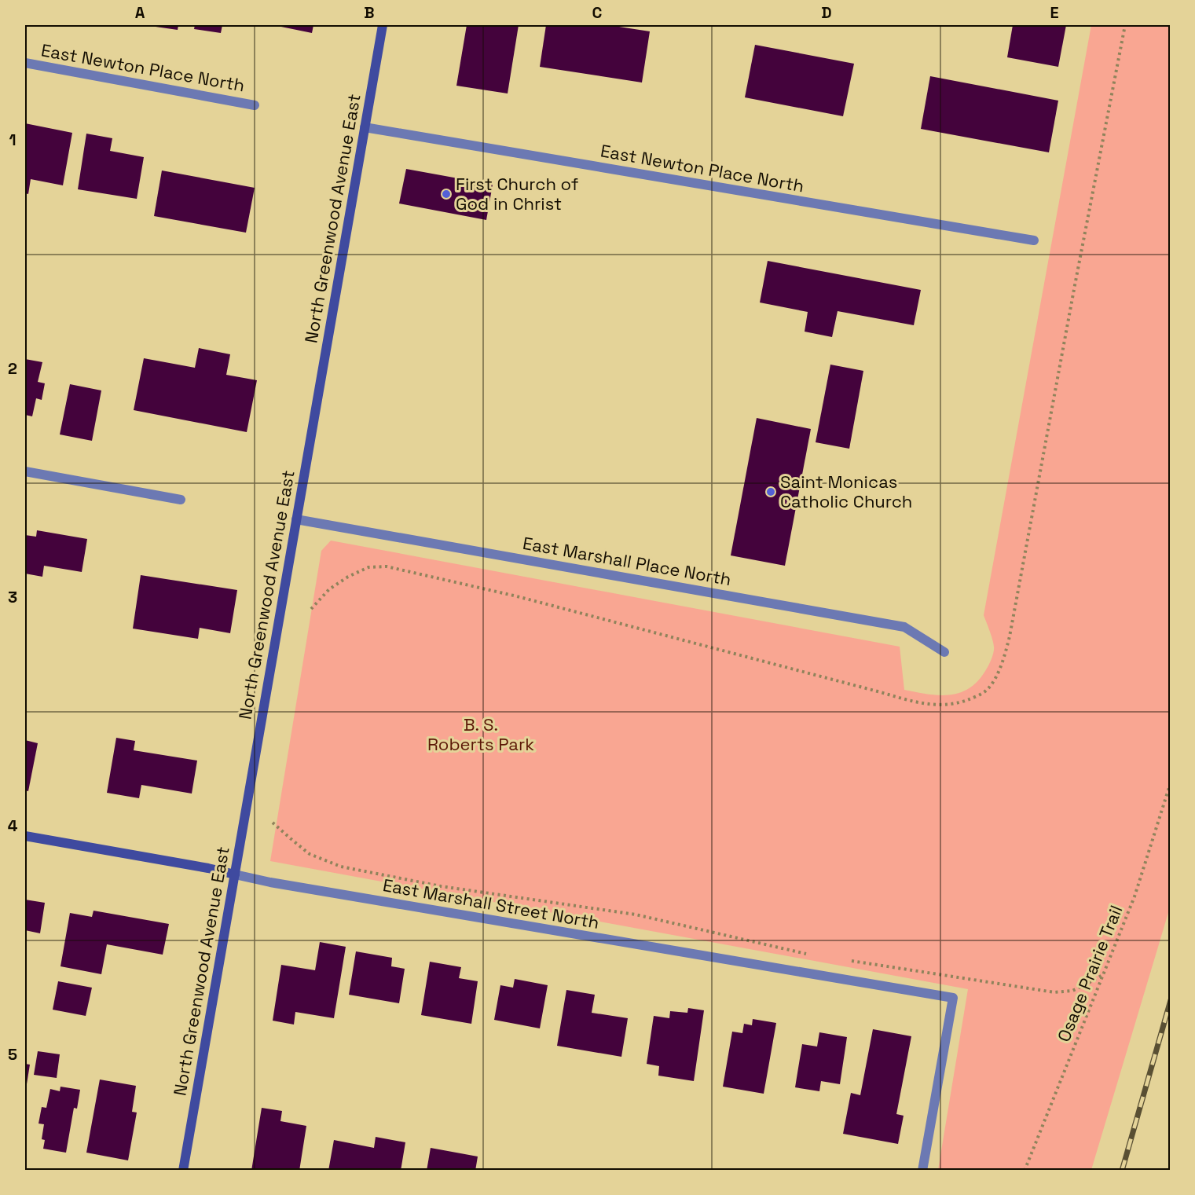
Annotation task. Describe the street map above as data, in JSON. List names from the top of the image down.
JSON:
{
  "streets": {
    "street": [
      "East Newton Place North",
      "North Greenwood Avenue East",
      "East Marshall Place North",
      "East Marshall Street North"
    ],
    "path": ["Osage Prairie Trail"]
  },
  "crossings": [
    ["East Newton Place North", "North Greenwood Avenue East"],
    ["North Greenwood Avenue East", "East Marshall Place North"],
    ["North Greenwood Avenue East", "East Marshall Street North"]
  ],
  "parks": ["B. S. Roberts Park"],
  "places": ["First Church of God in Christ", "Saint Monicas Catholic Church"],
  "grid": {
    "columns": [
      "A",
      "B",
      "C",
      "D",
      "E"
    ],
    "rows": [
      "1",
      "2",
      "3",
      "4",
      "5"
    ]
  }
}
